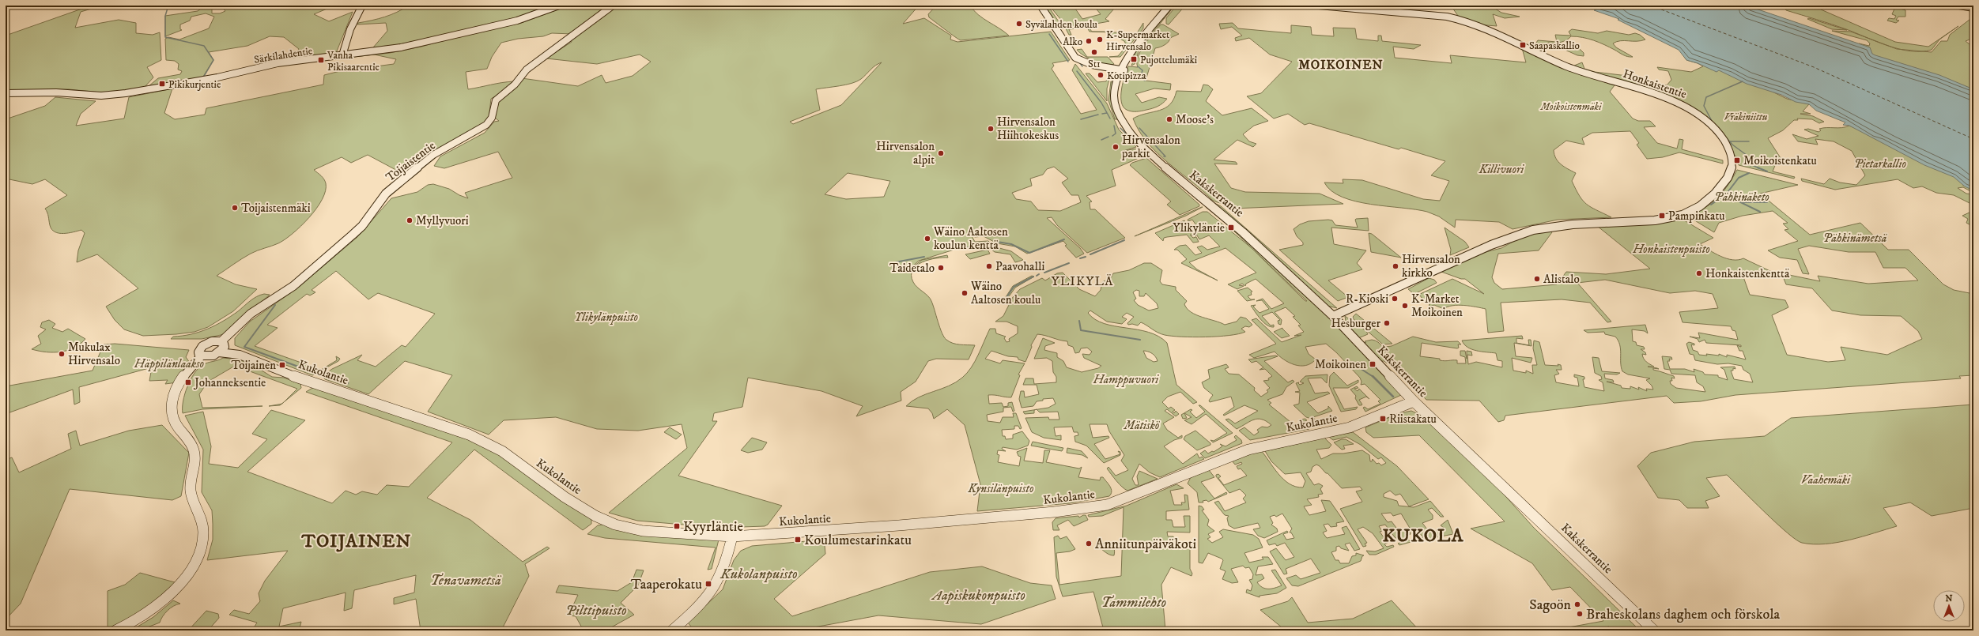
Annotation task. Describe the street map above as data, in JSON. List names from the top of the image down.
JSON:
{
  "streets": {
    "street": [
      "Särkilahdentie",
      "Honkaistentie",
      "Toijaistentie",
      "Kakskerrantie",
      "Kukolantie"
    ]
  },
  "crossings": [
    ["Honkaistentie", "Kakskerrantie"],
    ["Kakskerrantie", "Kukolantie"]
  ],
  "districts": [
    "MOIKOINEN",
    "YLIKYLÄ",
    "KUKOLA",
    "TOIJAINEN"
  ],
  "parks": [
    "Moikoistenmäki",
    "Vräkiniittu",
    "Pietarkallio",
    "Killivuori",
    "Pähkinäketo",
    "Pähkinämetsä",
    "Honkaistenpuisto",
    "Ylikylänpuisto",
    "Häppilänlaakso",
    "Hamppuvuori",
    "Mätiskö",
    "Vaahemäki",
    "Kynsilänpuisto",
    "Kukolanpuisto",
    "Tenavametsä",
    "Aapiskukonpuisto",
    "Tammilehto",
    "Pilttipuisto"
  ],
  "places": {
    "other": [
      "Syvälahden koulu",
      "K-Supermarket Hirvensalo",
      "Alko",
      "St1",
      "Kotipizza",
      "Moose's",
      "Hirvensalon Hiihtokeskus",
      "Hirvensalon parkit",
      "Hirvensalon alpit",
      "Toijaistenmäki",
      "Myllyvuori",
      "Wäino Aaltosen koulun kenttä",
      "Paavohalli",
      "Hirvensalon kirkko",
      "Taidetalo",
      "Honkaistenkenttä",
      "Alistalo",
      "Wäino Aaltosen koulu",
      "R-Kioski",
      "K-Market Moikoinen",
      "Hesburger",
      "Mukulax Hirvensalo",
      "Anniitunpäiväkoti",
      "Sagoön",
      "Braheskolans daghem och förskola"
    ],
    "transit": [
      "Saapaskallio",
      "Pujottelumäki",
      "Vanha Pikisaarentie",
      "Pikikurjentie",
      "Moikoistenkatu",
      "Pampinkatu",
      "Ylikyläntie",
      "Moikoinen",
      "Toijainen",
      "Johanneksentie",
      "Riistakatu",
      "Kyyrläntie",
      "Koulumestarinkatu",
      "Taaperokatu"
    ]
  },
  "north": "top"
}
